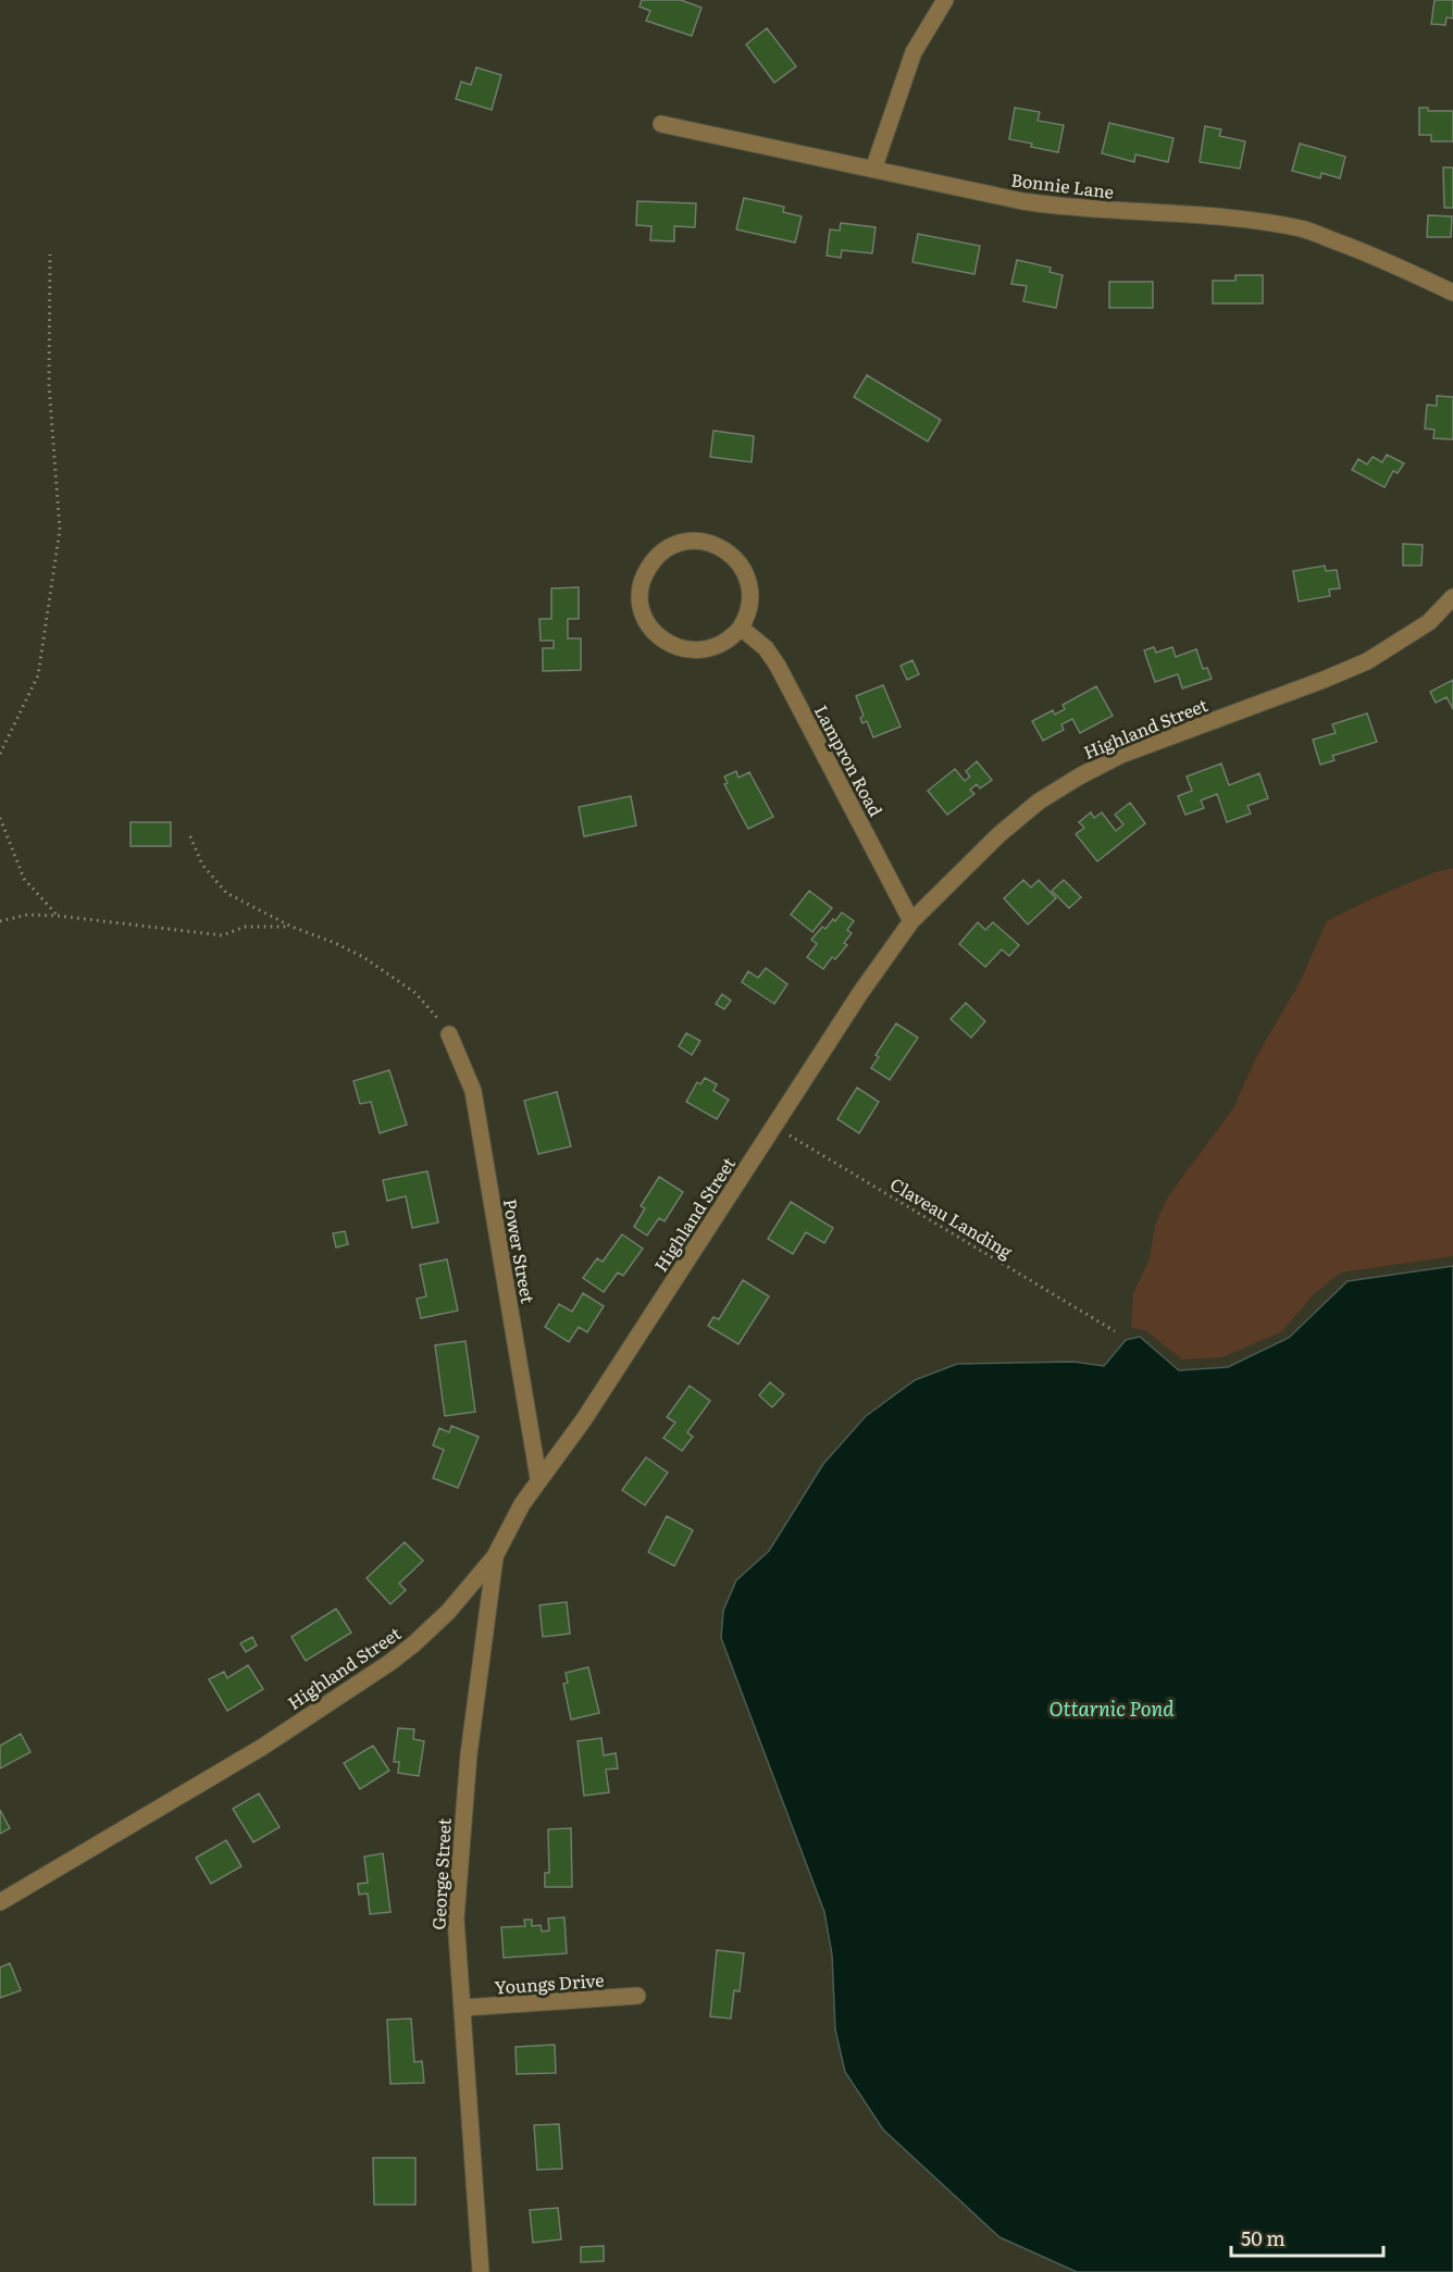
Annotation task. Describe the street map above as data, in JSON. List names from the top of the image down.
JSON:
{
  "streets": {
    "street": [
      "Bonnie Lane",
      "Highland Street",
      "Lampron Road",
      "Power Street",
      "George Street",
      "Youngs Drive"
    ],
    "path": ["Claveau Landing"]
  },
  "crossings": [
    ["Highland Street", "Lampron Road"],
    ["Highland Street", "Claveau Landing"],
    ["Highland Street", "Power Street"],
    ["Highland Street", "George Street"],
    ["George Street", "Youngs Drive"]
  ],
  "water": ["Ottarnic Pond"],
  "scale_bar": "50 m"
}
